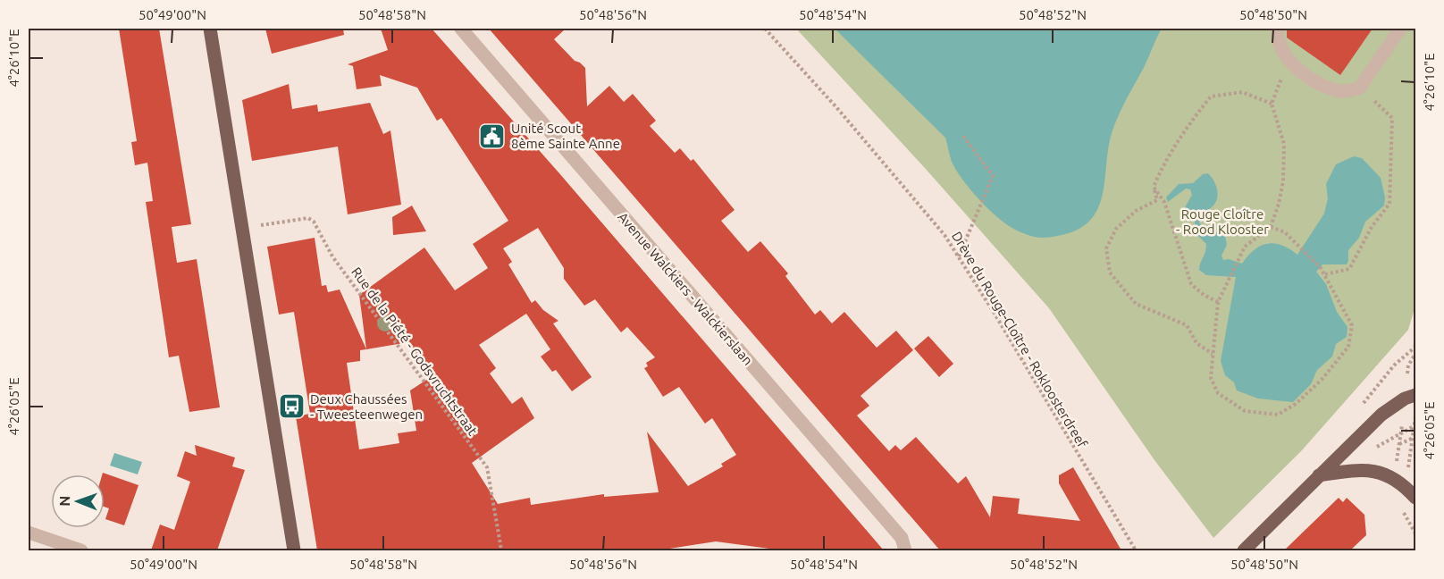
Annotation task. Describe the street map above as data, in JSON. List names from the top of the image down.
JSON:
{
  "streets": {
    "street": ["Avenue Walckiers - Walckierslaan"],
    "path": ["Drève du Rouge-Cloître - Rokloosterdreef", "Rue de la Piété - Godsvruchtstraat"]
  },
  "parks": ["Rouge Cloître - Rood Klooster"],
  "places": {
    "public building": ["Unité Scout 8ème Sainte Anne"],
    "bus stop": ["Deux Chaussées - Tweesteenwegen"]
  },
  "north": "left",
  "coordinates": [
    "50°49'00\"N",
    "50°48'58\"N",
    "50°48'56\"N",
    "50°48'54\"N",
    "50°48'52\"N",
    "50°48'50\"N",
    "4°26'10\"E",
    "4°26'05\"E"
  ]
}
